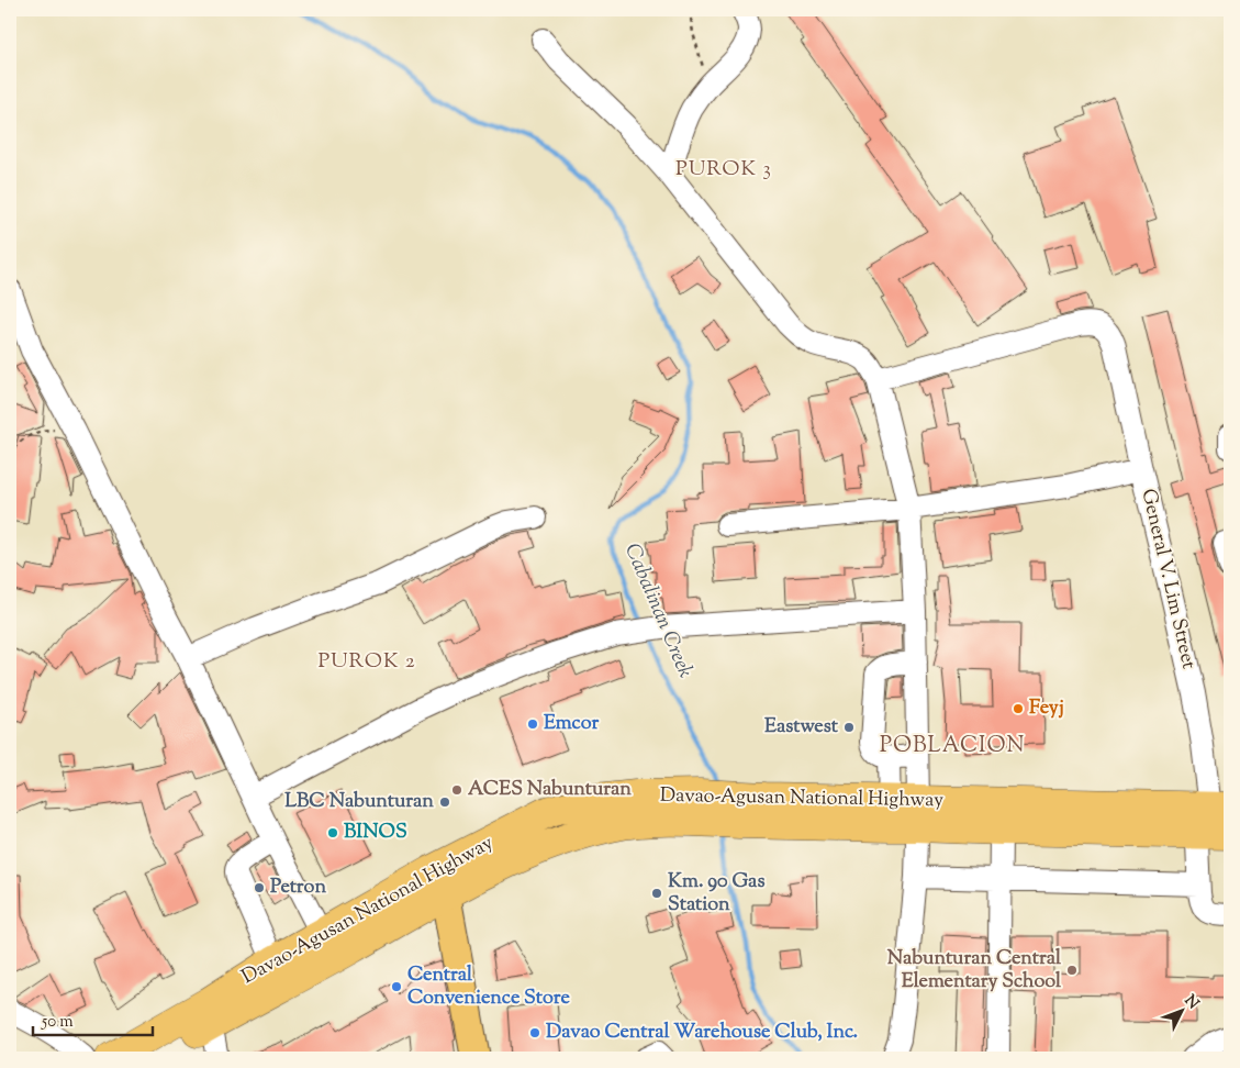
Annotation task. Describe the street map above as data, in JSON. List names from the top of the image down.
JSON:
{
  "streets": {
    "highway": ["Davao-Agusan National Highway"],
    "street": ["General V. Lim Street"]
  },
  "crossings": [
    ["General V. Lim Street", "Davao-Agusan National Highway"]
  ],
  "districts": ["PUROK 3", "PUROK 2", "POBLACION"],
  "water": ["Cabalinan Creek"],
  "places": [
    "Feyj",
    "Emcor",
    "Eastwest",
    "ACES Nabunturan",
    "LBC Nabunturan",
    "BINOS",
    "Petron",
    "Km. 90 Gas Station",
    "Nabunturan Central Elementary School",
    "Central Convenience Store",
    "Davao Central Warehouse Club, Inc."
  ],
  "scale_bar": "50 m",
  "north": "top right"
}
